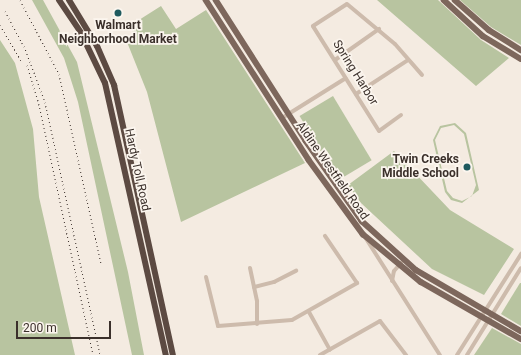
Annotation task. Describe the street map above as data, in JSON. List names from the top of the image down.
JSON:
{
  "streets": {
    "highway": ["Hardy Toll Road"],
    "main road": ["Aldine Westfield Road"],
    "street": ["Spring Harbor"]
  },
  "places": ["Walmart Neighborhood Market", "Twin Creeks Middle School"],
  "scale_bar": "200 m"
}
